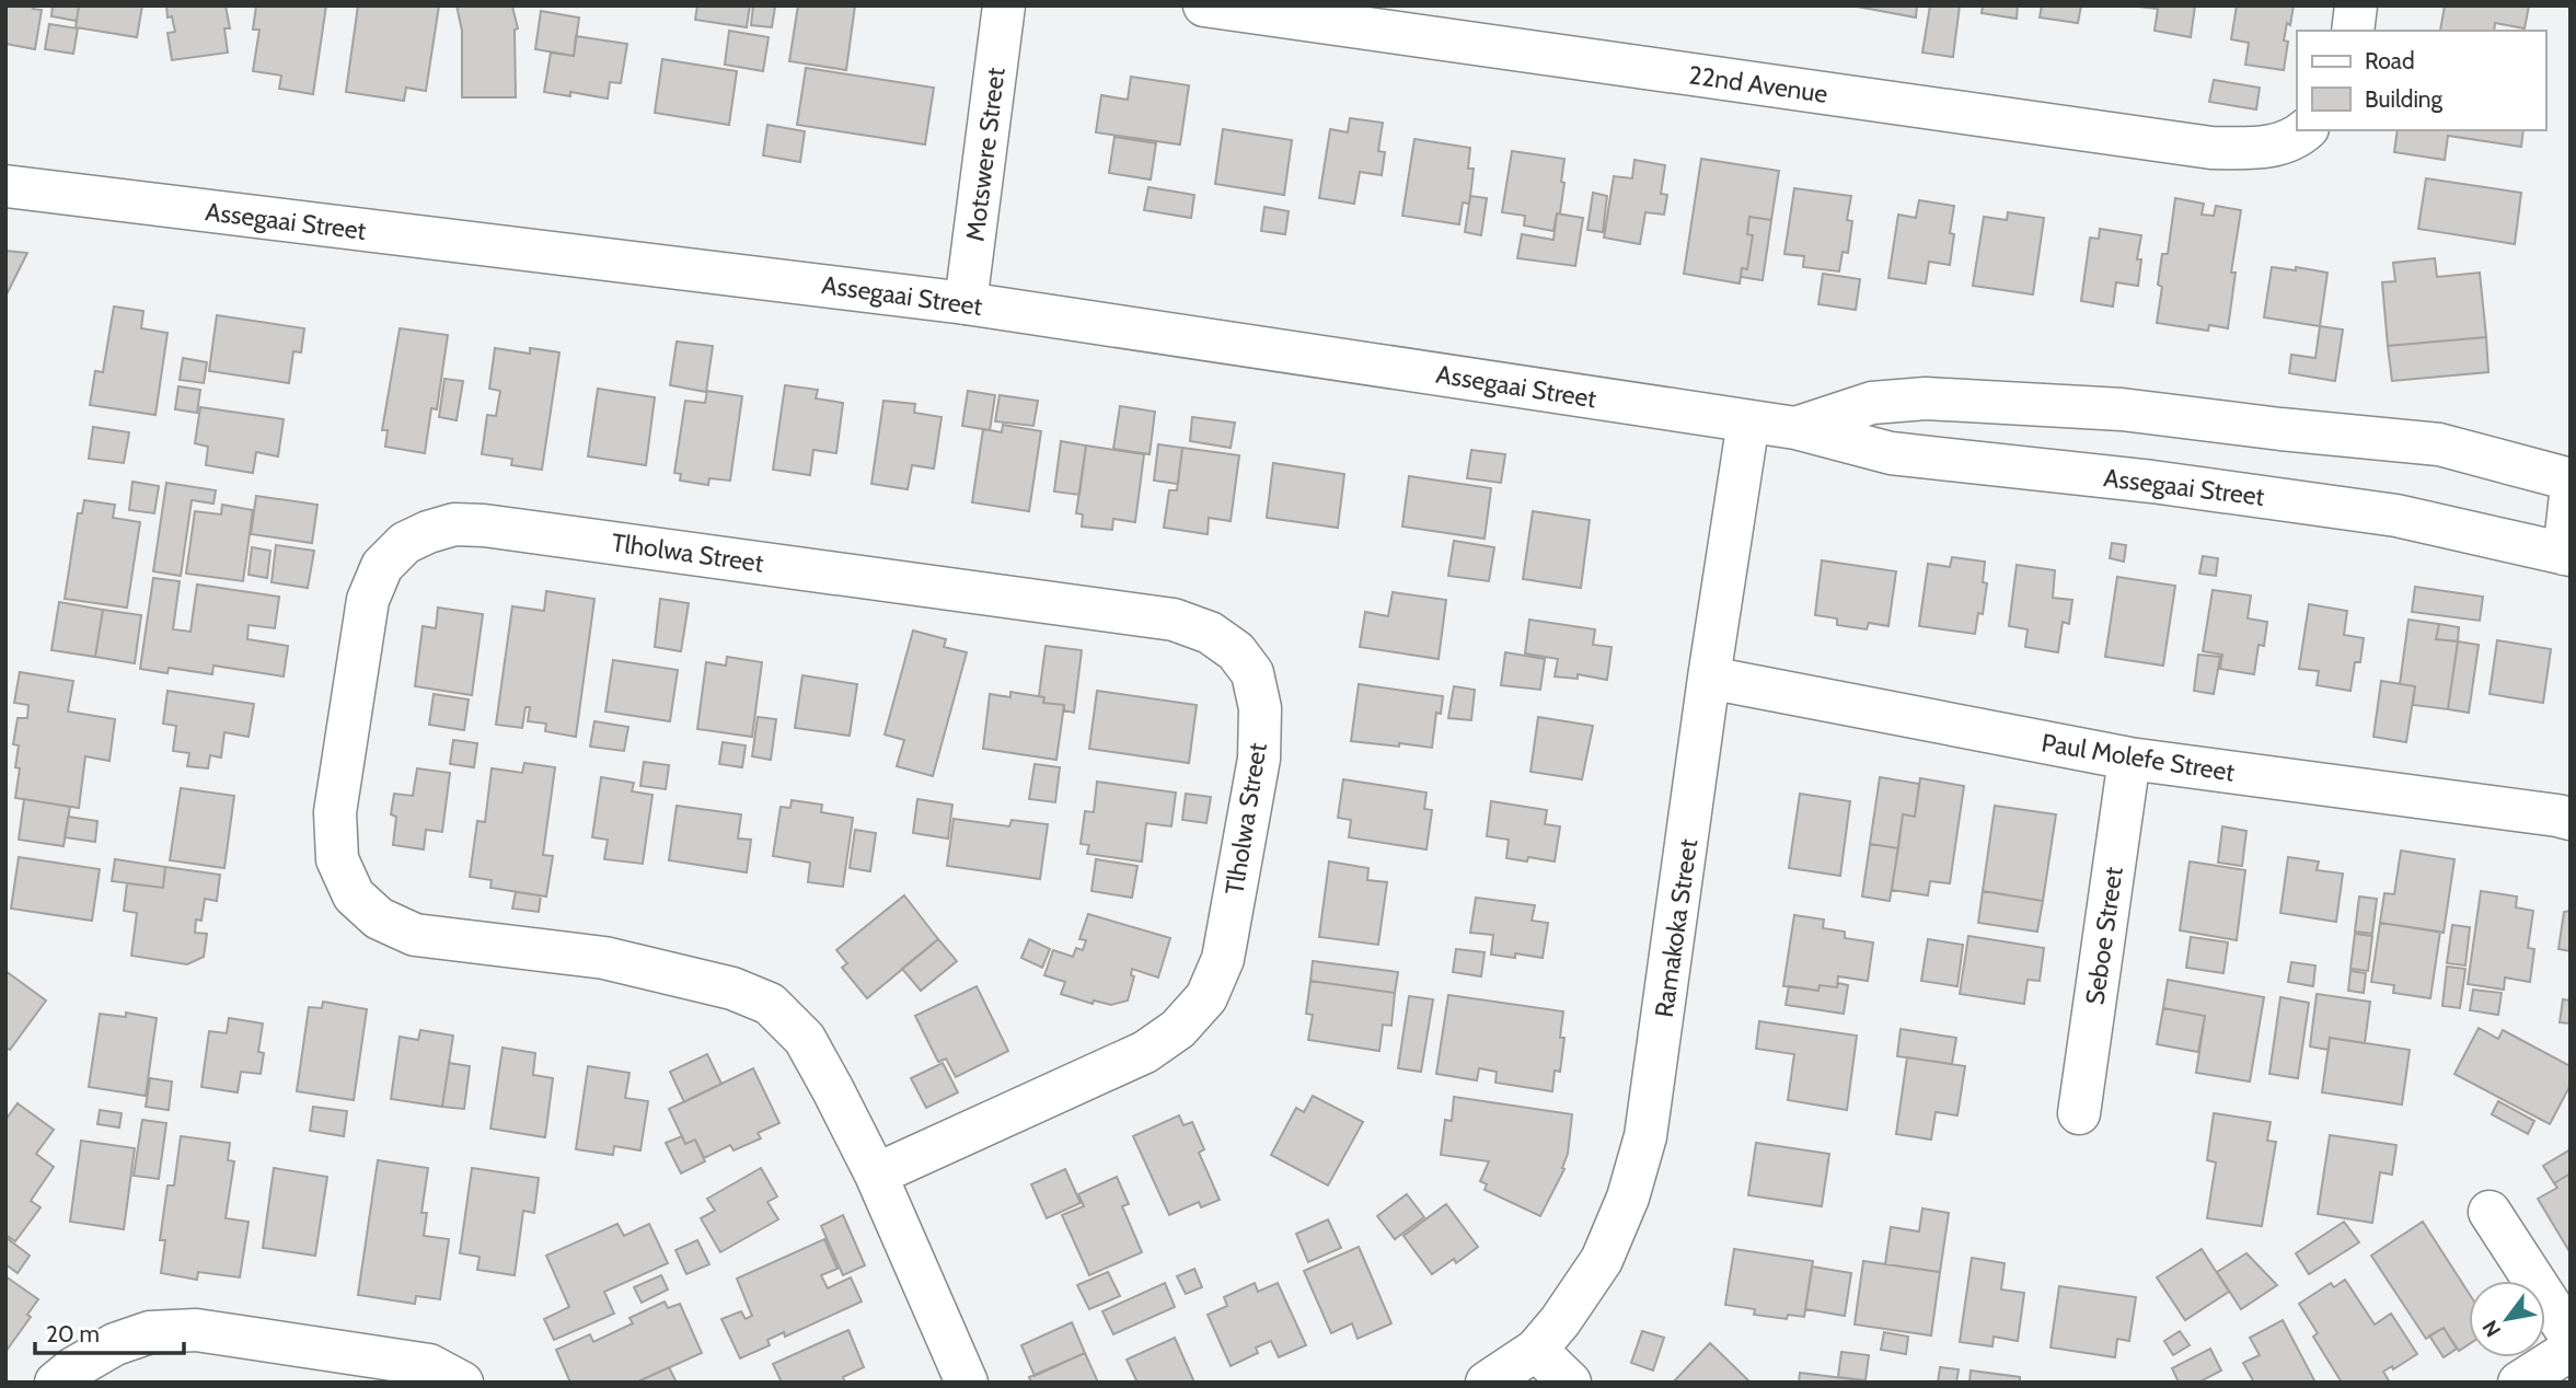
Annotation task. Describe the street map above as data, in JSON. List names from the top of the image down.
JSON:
{
  "streets": {
    "street": [
      "22nd Avenue",
      "Motswere Street",
      "Assegaai Street",
      "Tlholwa Street",
      "Paul Molefe Street",
      "Ramakoka Street",
      "Seboe Street"
    ]
  },
  "crossings": [
    ["Motswere Street", "Assegaai Street"],
    ["Assegaai Street", "Ramakoka Street"],
    ["Paul Molefe Street", "Ramakoka Street"],
    ["Paul Molefe Street", "Seboe Street"]
  ],
  "legend": ["Road", "Building"],
  "scale_bar": "20 m",
  "north": "bottom left"
}
